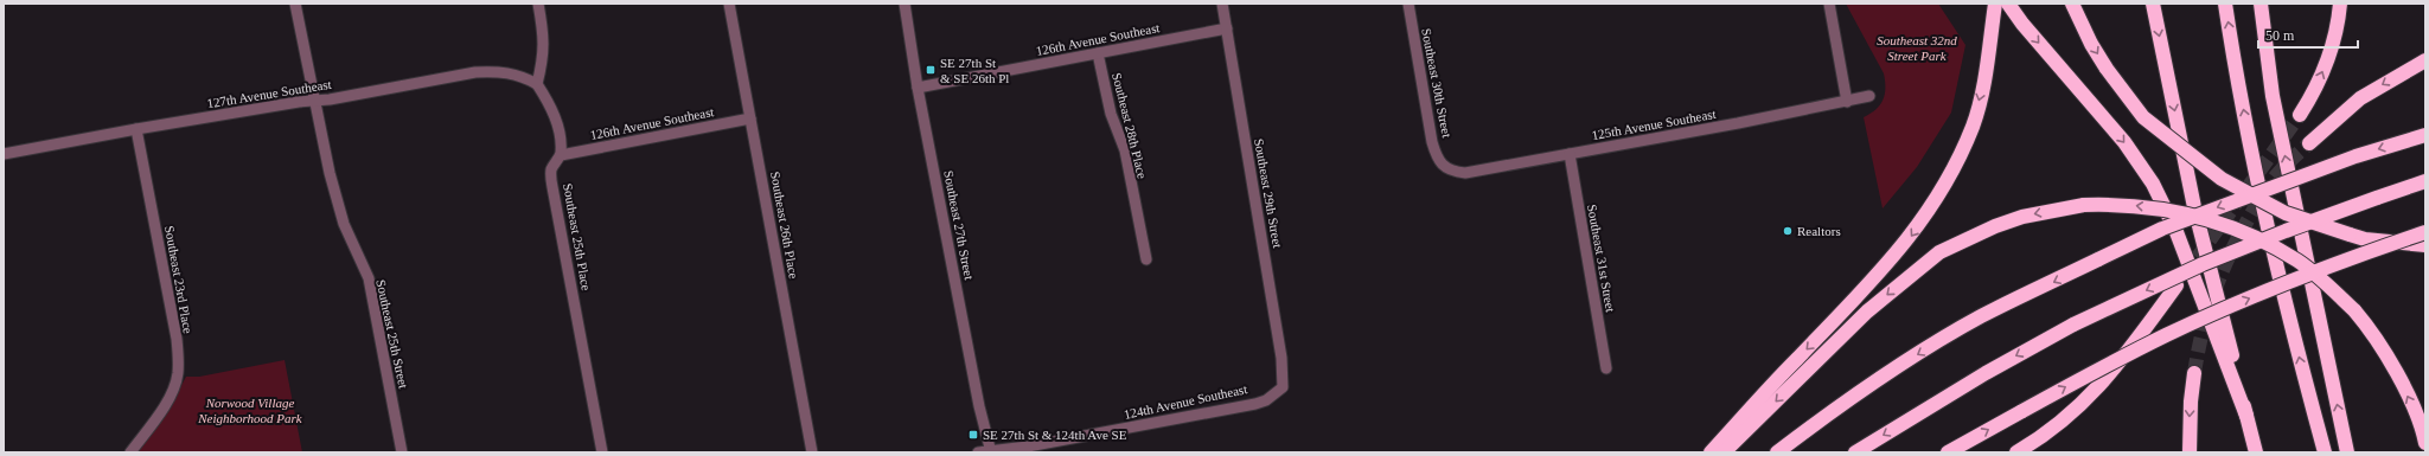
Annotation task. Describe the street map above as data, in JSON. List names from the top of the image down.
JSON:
{
  "streets": {
    "street": [
      "126th Avenue Southeast",
      "Southeast 30th Street",
      "127th Avenue Southeast",
      "125th Avenue Southeast",
      "Southeast 28th Place",
      "Southeast 29th Street",
      "Southeast 26th Place",
      "Southeast 27th Street",
      "Southeast 25th Place",
      "Southeast 31st Street",
      "Southeast 23rd Place",
      "Southeast 25th Street",
      "124th Avenue Southeast"
    ]
  },
  "crossings": [
    ["126th Avenue Southeast", "Southeast 28th Place"],
    ["126th Avenue Southeast", "Southeast 29th Street"],
    ["126th Avenue Southeast", "Southeast 26th Place"],
    ["126th Avenue Southeast", "Southeast 27th Street"],
    ["126th Avenue Southeast", "Southeast 25th Place"],
    ["Southeast 30th Street", "125th Avenue Southeast"],
    ["127th Avenue Southeast", "Southeast 23rd Place"],
    ["127th Avenue Southeast", "Southeast 25th Street"],
    ["125th Avenue Southeast", "Southeast 31st Street"],
    ["Southeast 29th Street", "124th Avenue Southeast"],
    ["Southeast 27th Street", "124th Avenue Southeast"]
  ],
  "parks": ["Southeast 32nd Street Park", "Norwood Village Neighborhood Park"],
  "places": {
    "transit": ["SE 27th St & SE 26th Pl", "SE 27th St & 124th Ave SE"],
    "other": ["Realtors"]
  },
  "scale_bar": "50 m"
}
